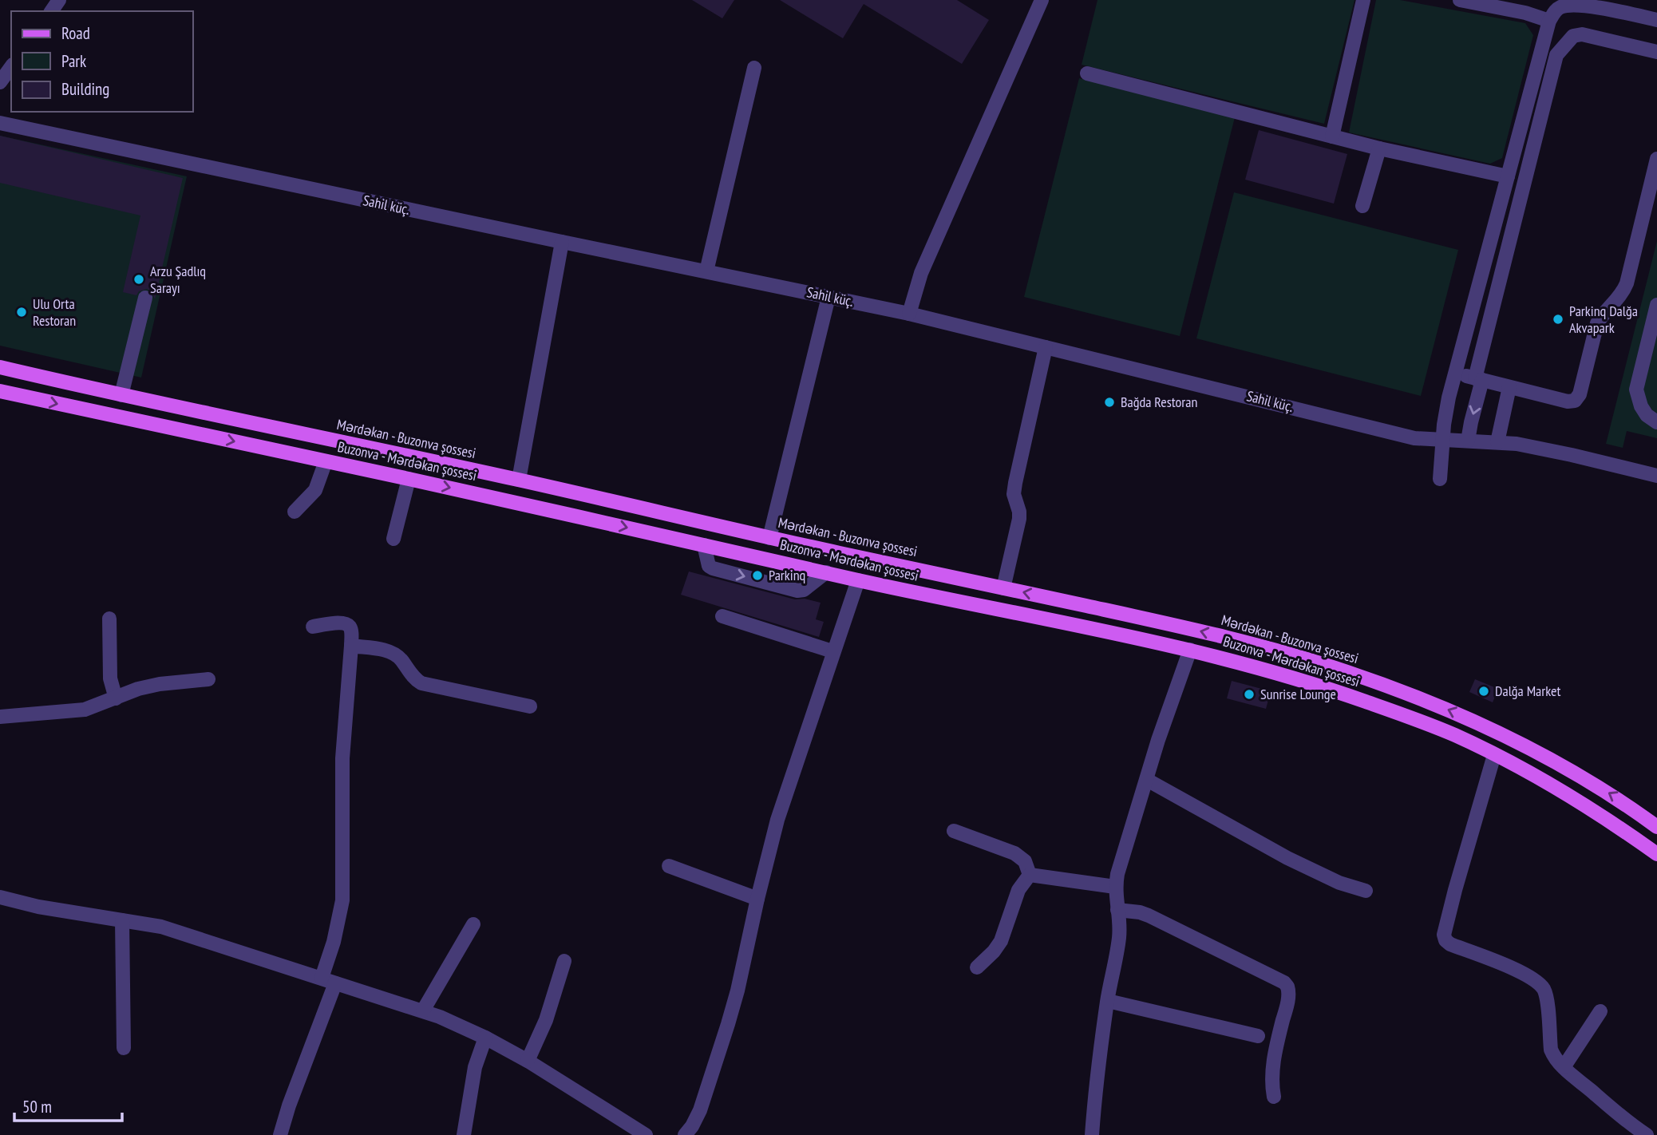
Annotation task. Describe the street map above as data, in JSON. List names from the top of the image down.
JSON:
{
  "streets": {
    "main road": ["Mərdəkan - Buzonva şossesi", "Buzonva - Mərdəkan şossesi"],
    "street": ["Sahil küç."]
  },
  "one_way": ["Mərdəkan - Buzonva şossesi", "Buzonva - Mərdəkan şossesi"],
  "places": [
    "Arzu Şadlıq Sarayı",
    "Ulu Orta Restoran",
    "Parkinq Dalğa Akvapark",
    "Bağda Restoran",
    "Parkinq",
    "Dalğa Market",
    "Sunrise Lounge"
  ],
  "legend": ["Road", "Park", "Building"],
  "scale_bar": "50 m"
}
